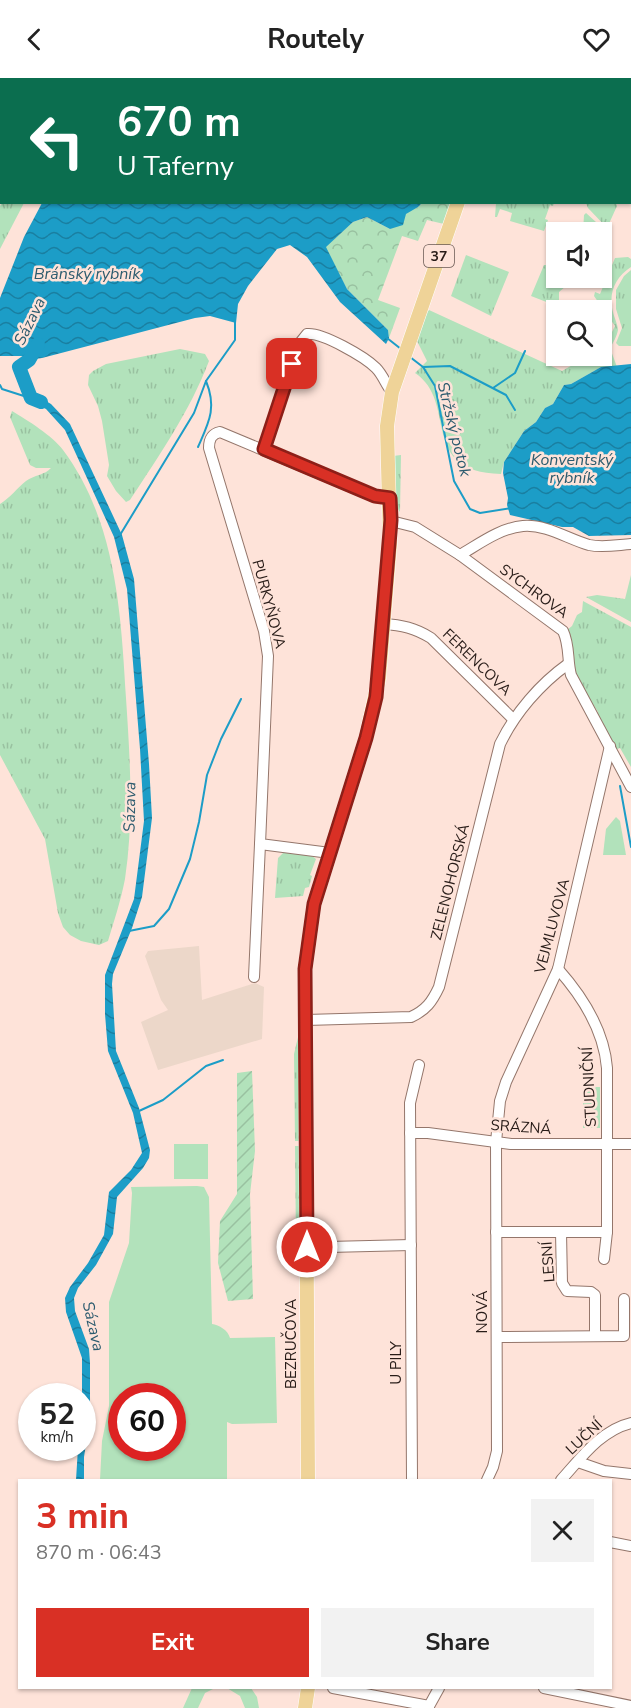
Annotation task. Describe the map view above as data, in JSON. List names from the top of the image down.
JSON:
{
  "streets": {
    "main road": ["37", "BEZRUČOVA"],
    "street": [
      "SYCHROVA",
      "PURKYŇOVA",
      "FERENCOVA",
      "ZELENOHORSKÁ",
      "VEJMLUVOVA",
      "STUDNIČNÍ",
      "SRÁZNÁ",
      "LESNÍ",
      "NOVÁ",
      "U PILY",
      "LUČNÍ"
    ]
  },
  "crossings": [
    ["37", "BEZRUČOVA"],
    ["SYCHROVA", "ZELENOHORSKÁ"],
    ["SYCHROVA", "VEJMLUVOVA"],
    ["SYCHROVA", "BEZRUČOVA"],
    ["FERENCOVA", "ZELENOHORSKÁ"],
    ["FERENCOVA", "BEZRUČOVA"],
    ["ZELENOHORSKÁ", "BEZRUČOVA"],
    ["VEJMLUVOVA", "STUDNIČNÍ"],
    ["VEJMLUVOVA", "SRÁZNÁ"],
    ["VEJMLUVOVA", "NOVÁ"],
    ["STUDNIČNÍ", "SRÁZNÁ"],
    ["SRÁZNÁ", "NOVÁ"],
    ["SRÁZNÁ", "U PILY"],
    ["LESNÍ", "NOVÁ"]
  ],
  "water": [
    "Bránský rybník",
    "Sázava",
    "Stržský potok",
    "Konventský rybník"
  ],
  "page": {
    "header": "Routely",
    "turn": ["670 m", "U Taferny"],
    "speed": "52 km/h",
    "limit": "60",
    "heading": ["3 min", "870 m · 06:43"],
    "buttons": ["Exit", "Share"]
  }
}
